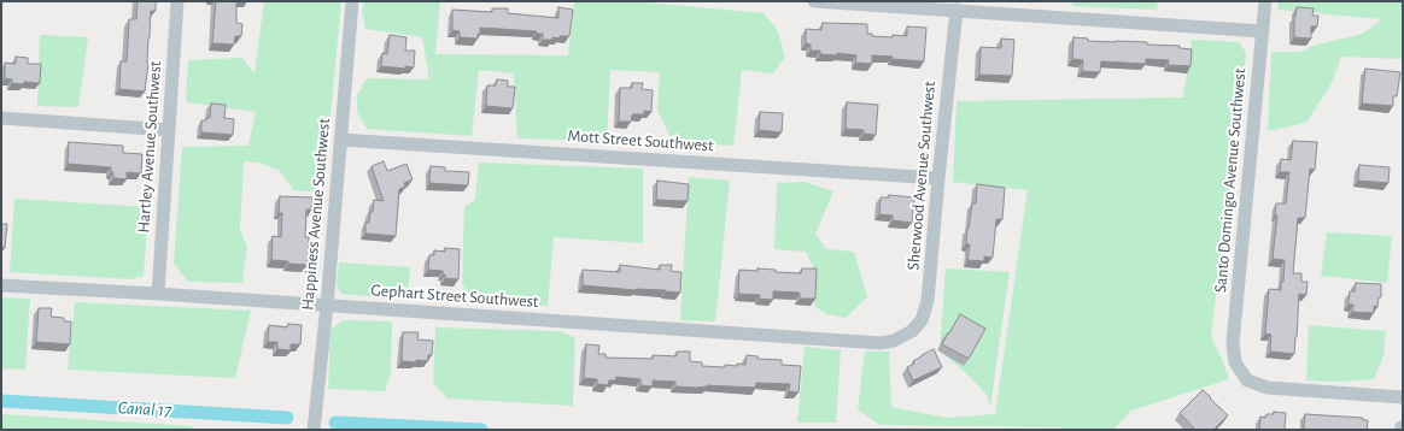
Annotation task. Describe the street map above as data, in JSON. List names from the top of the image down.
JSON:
{
  "streets": {
    "street": [
      "Mott Street Southwest",
      "Hartley Avenue Southwest",
      "Sherwood Avenue Southwest",
      "Santo Domingo Avenue Southwest",
      "Happiness Avenue Southwest",
      "Gephart Street Southwest"
    ]
  },
  "crossings": [
    ["Mott Street Southwest", "Sherwood Avenue Southwest"],
    ["Mott Street Southwest", "Happiness Avenue Southwest"],
    ["Hartley Avenue Southwest", "Gephart Street Southwest"],
    ["Sherwood Avenue Southwest", "Gephart Street Southwest"],
    ["Happiness Avenue Southwest", "Gephart Street Southwest"]
  ],
  "water": ["Canal 17"]
}
